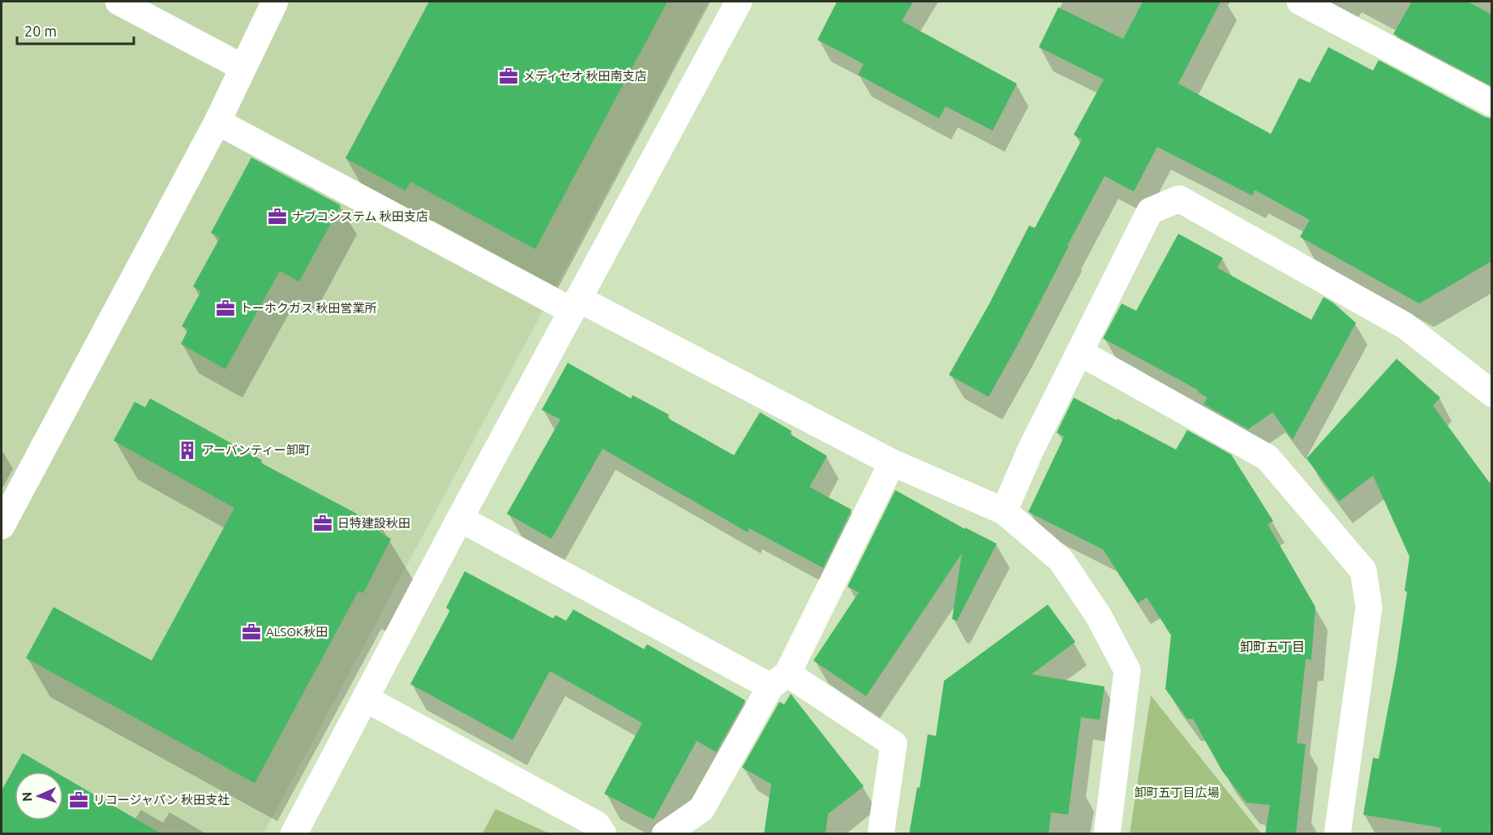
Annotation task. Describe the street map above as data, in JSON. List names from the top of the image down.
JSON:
{
  "districts": ["卸町五丁目"],
  "parks": ["卸町五丁目広場"],
  "places": {
    "office": [
      "メディセオ 秋田南支店",
      "ナブコシステム 秋田支店",
      "トーホクガス 秋田営業所",
      "日特建設秋田",
      "ALSOK秋田",
      "リコージャパン 秋田支社"
    ],
    "building": ["アーバンティー卸町"]
  },
  "scale_bar": "20 m",
  "north": "left"
}
